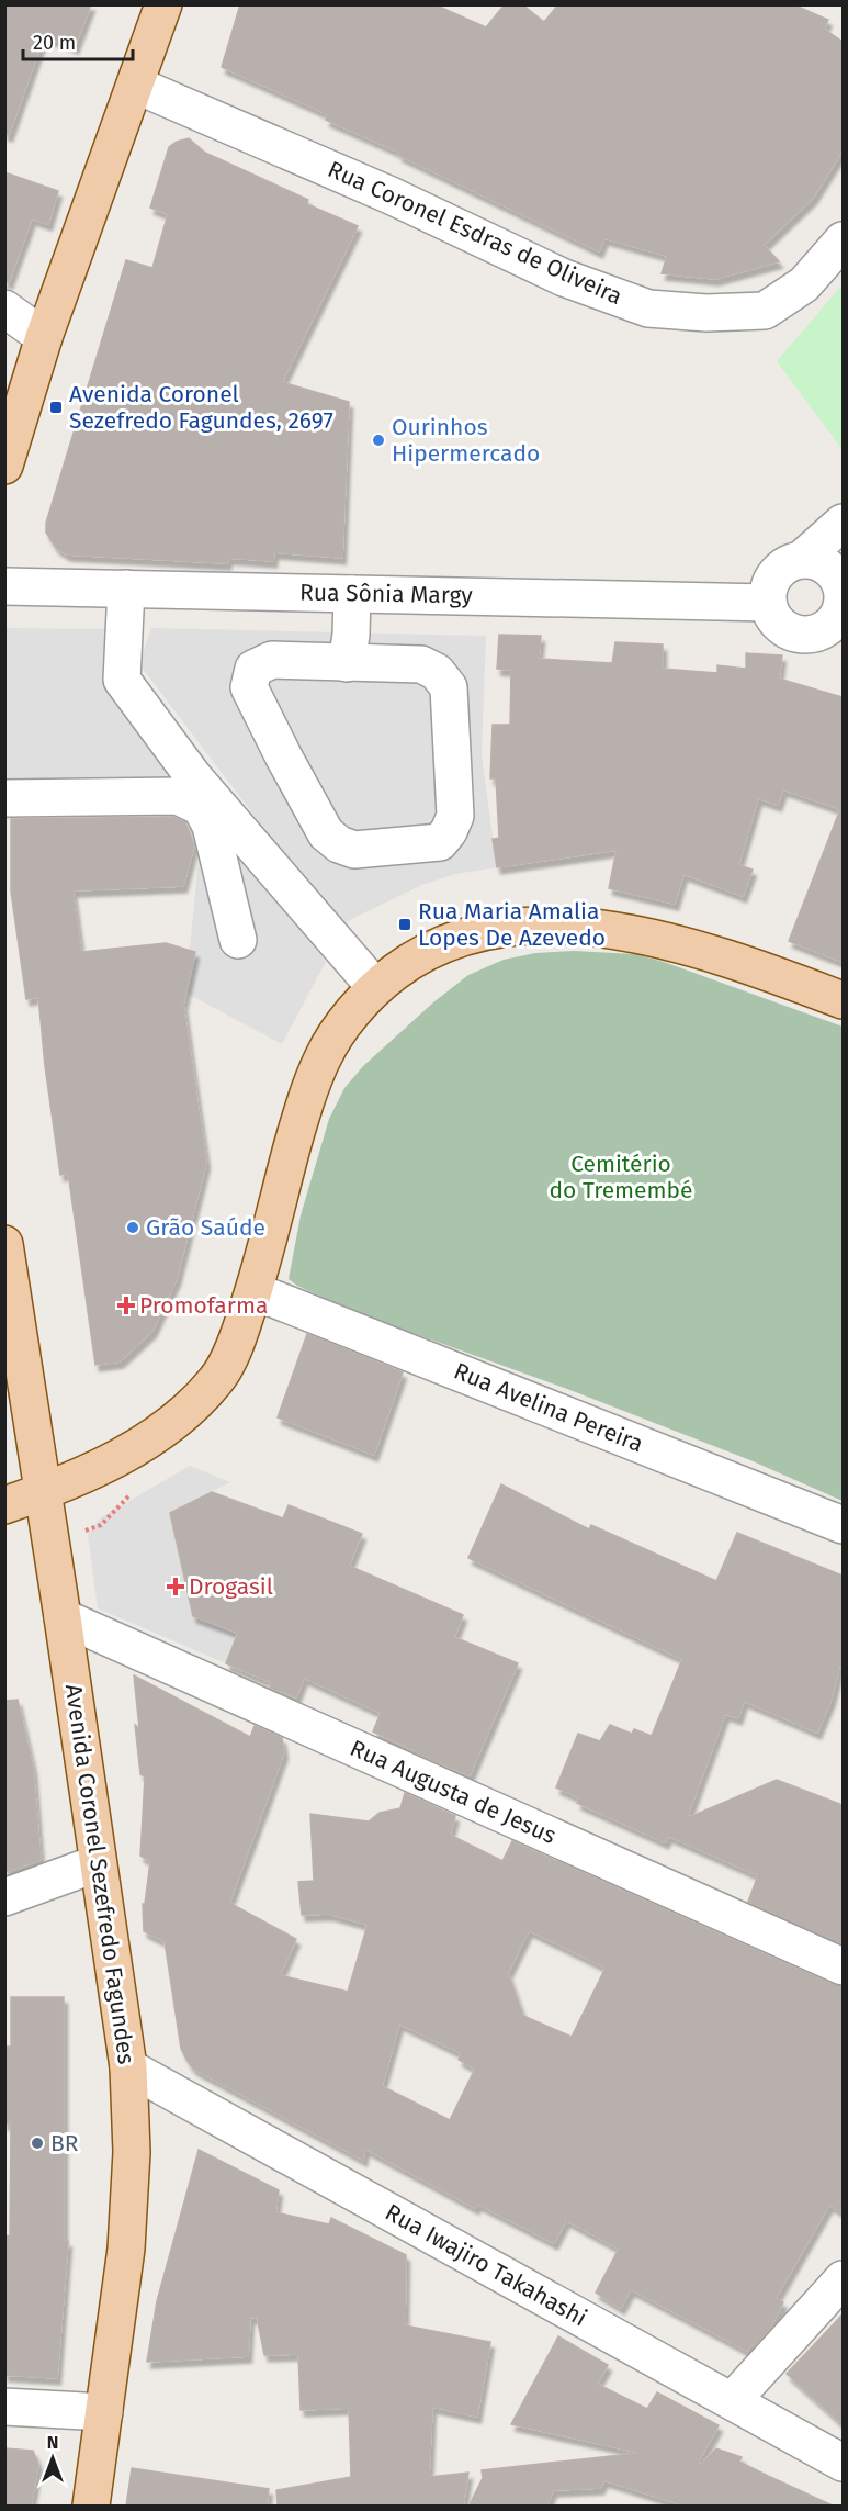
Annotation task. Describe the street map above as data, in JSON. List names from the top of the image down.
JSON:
{
  "streets": {
    "main road": ["Avenida Coronel Sezefredo Fagundes"],
    "street": [
      "Rua Coronel Esdras de Oliveira",
      "Rua Sônia Margy",
      "Rua Avelina Pereira",
      "Rua Augusta de Jesus",
      "Rua Iwajiro Takahashi"
    ]
  },
  "crossings": [
    ["Rua Augusta de Jesus", "Avenida Coronel Sezefredo Fagundes"],
    ["Avenida Coronel Sezefredo Fagundes", "Rua Iwajiro Takahashi"]
  ],
  "parks": ["Cemitério do Tremembé"],
  "places": {
    "transit": ["Avenida Coronel Sezefredo Fagundes, 2697", "Rua Maria Amalia Lopes De Azevedo"],
    "other": ["Ourinhos Hipermercado", "Grão Saúde", "BR"],
    "health": ["Promofarma", "Drogasil"]
  },
  "scale_bar": "20 m",
  "north": "top"
}
